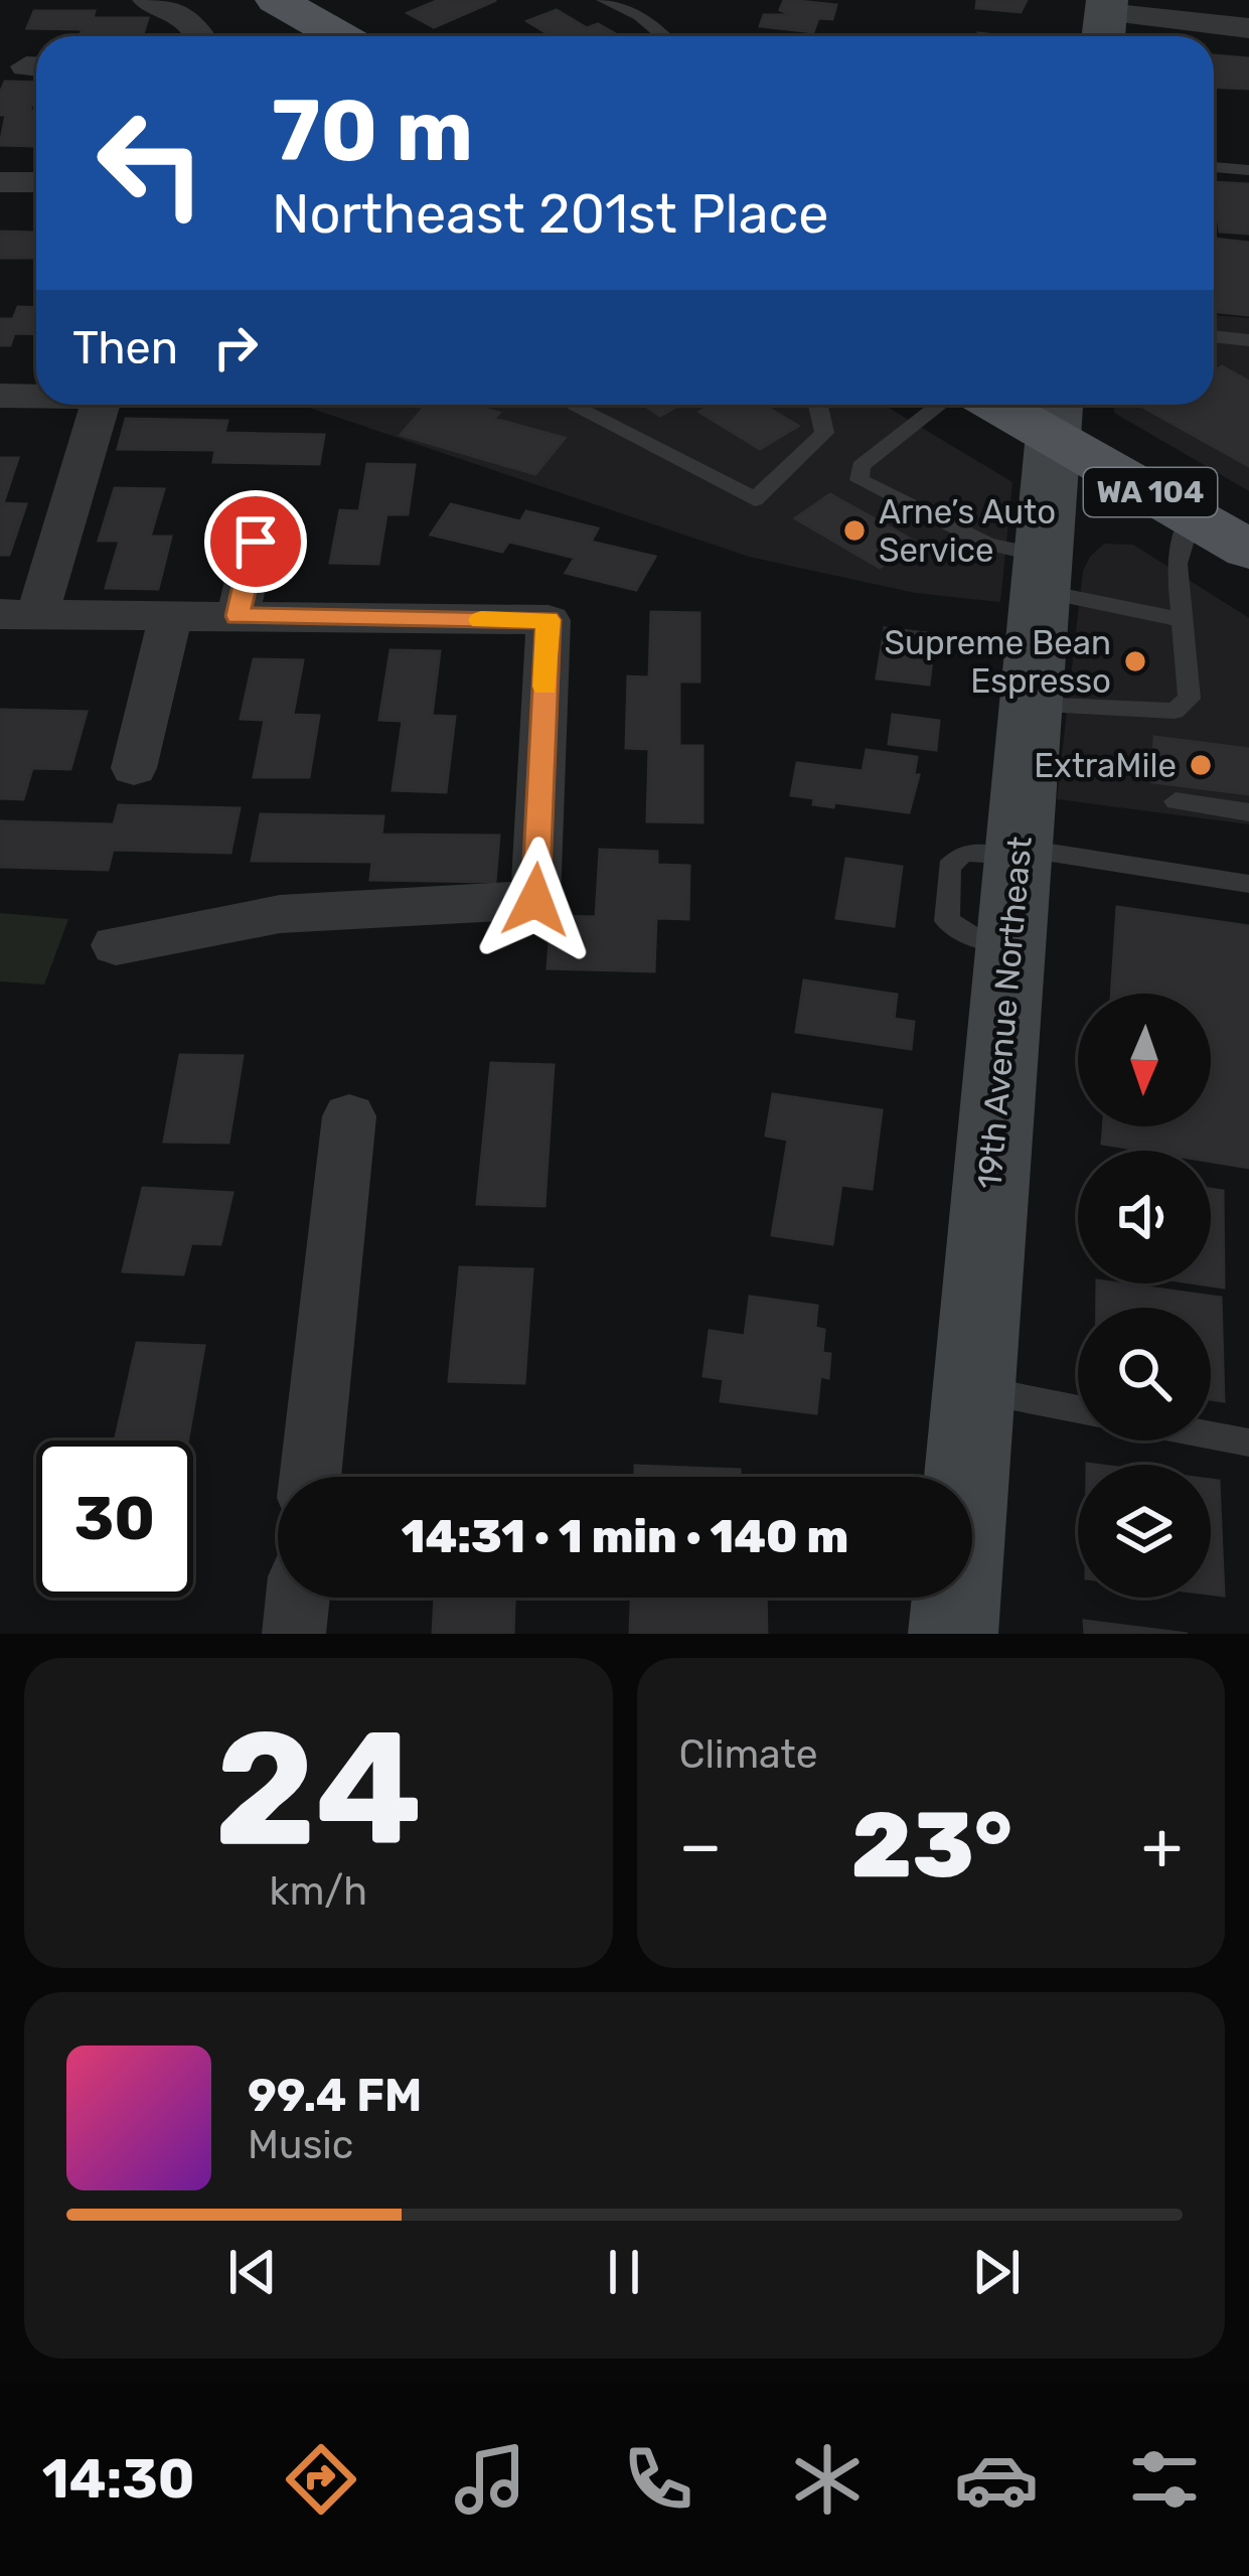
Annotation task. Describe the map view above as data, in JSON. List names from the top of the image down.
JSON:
{
  "streets": {
    "main road": ["WA 104"],
    "street": ["19th Avenue Northeast"]
  },
  "crossings": [
    ["WA 104", "19th Avenue Northeast"]
  ],
  "places": ["Arne’s Auto Service", "Supreme Bean Espresso", "ExtraMile"],
  "north": "bottom",
  "page": {
    "turn": ["70 m", "Northeast 201st Place"],
    "then": "Then",
    "limit": "30",
    "trip": "14:31 · 1 min · 140 m",
    "tile": [
      ["24", "km/h"],
      "Climate"
    ],
    "heat": ["−", "23°", "+"],
    "song": ["99.4 FM", "Music"],
    "tabs": "14:30"
  }
}
